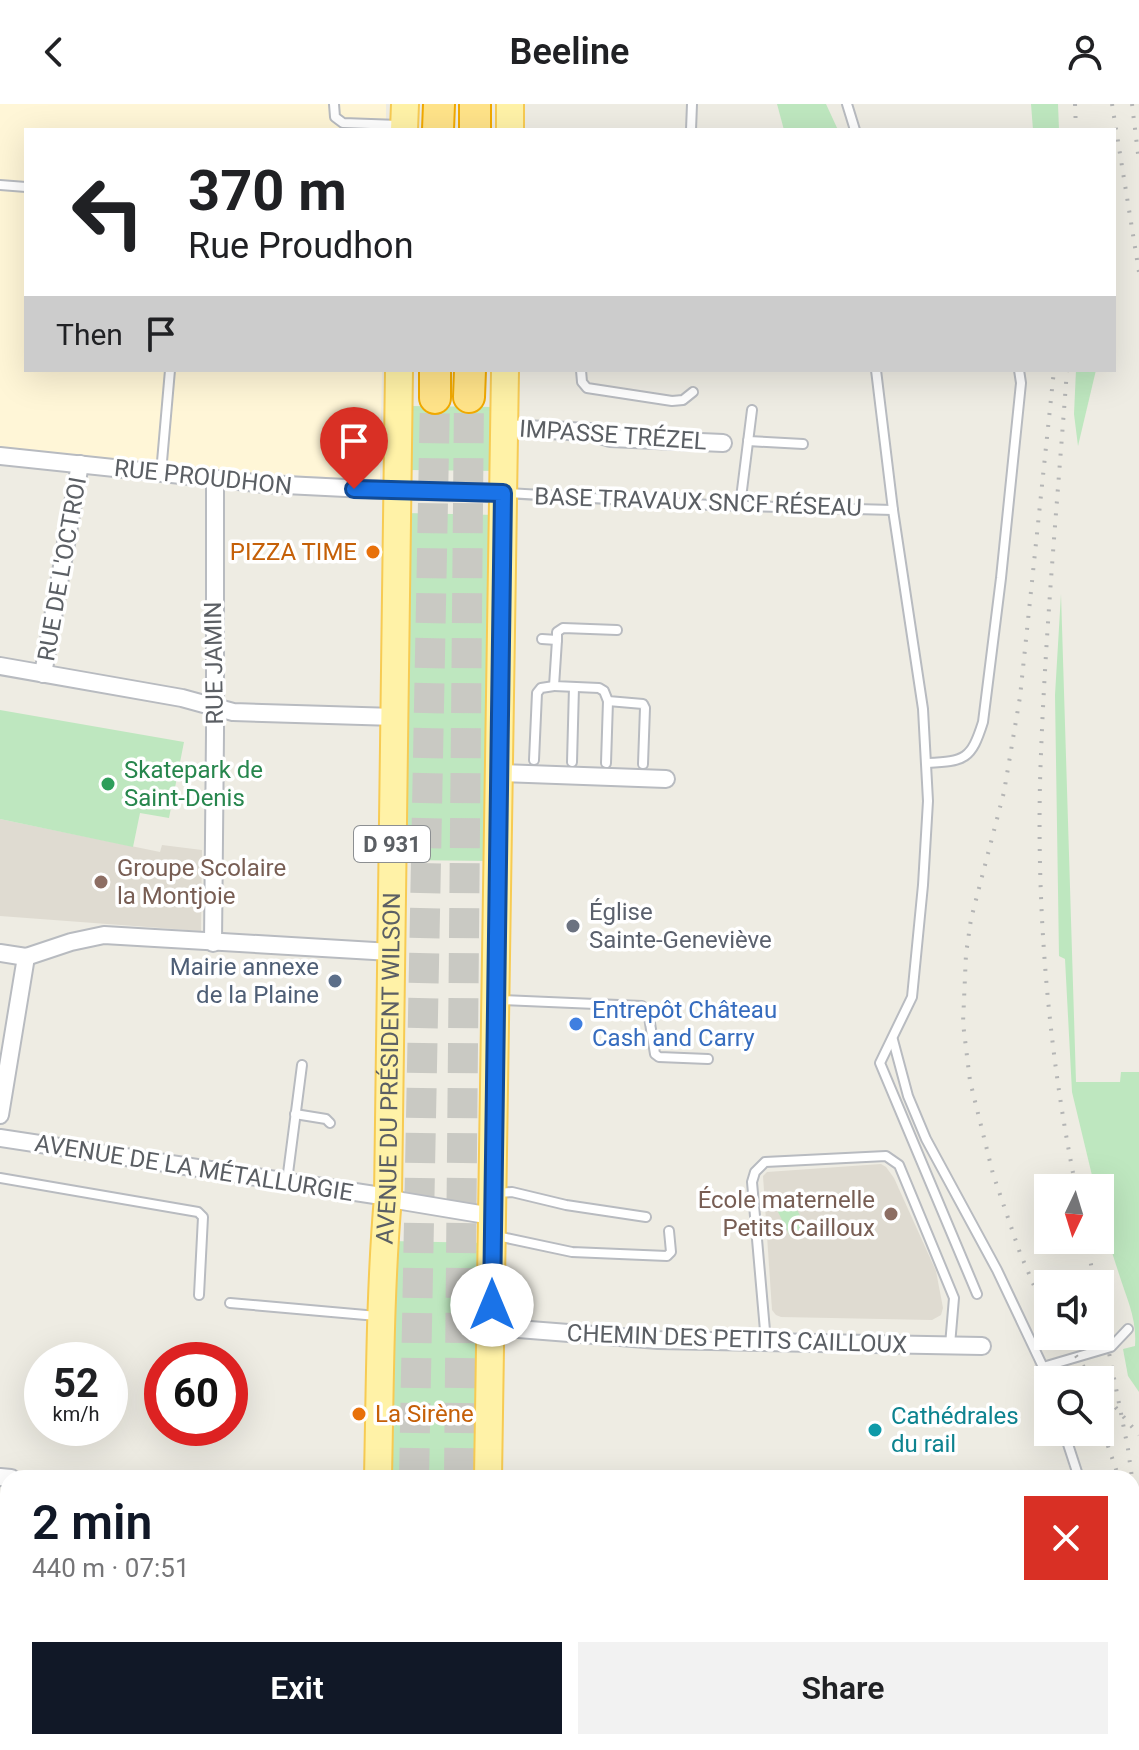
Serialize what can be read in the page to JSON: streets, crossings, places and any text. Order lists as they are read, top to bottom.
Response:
{
  "streets": {
    "main road": ["D 931", "AVENUE DU PRÉSIDENT WILSON"],
    "street": [
      "IMPASSE TRÉZEL",
      "RUE PROUDHON",
      "RUE DE L'OCTROI",
      "RUE JAMIN",
      "AVENUE DE LA MÉTALLURGIE",
      "CHEMIN DES PETITS CAILLOUX"
    ],
    "lane": ["BASE TRAVAUX SNCF RÉSEAU"]
  },
  "crossings": [
    ["RUE PROUDHON", "BASE TRAVAUX SNCF RÉSEAU"],
    ["RUE PROUDHON", "RUE DE L'OCTROI"],
    ["RUE PROUDHON", "RUE JAMIN"],
    ["RUE PROUDHON", "AVENUE DU PRÉSIDENT WILSON"],
    ["AVENUE DU PRÉSIDENT WILSON", "AVENUE DE LA MÉTALLURGIE"]
  ],
  "places": [
    "PIZZA TIME",
    "Skatepark de Saint-Denis",
    "Groupe Scolaire la Montjoie",
    "Église Sainte-Geneviève",
    "Mairie annexe de la Plaine",
    "Entrepôt Château Cash and Carry",
    "École maternelle Petits Cailloux",
    "La Sirène",
    "Cathédrales du rail"
  ],
  "north": "bottom",
  "page": {
    "header": "Beeline",
    "turn": ["370 m", "Rue Proudhon"],
    "then": "Then",
    "speed": "52 km/h",
    "limit": "60",
    "heading": ["2 min", "440 m · 07:51"],
    "buttons": ["Exit", "Share"]
  }
}
